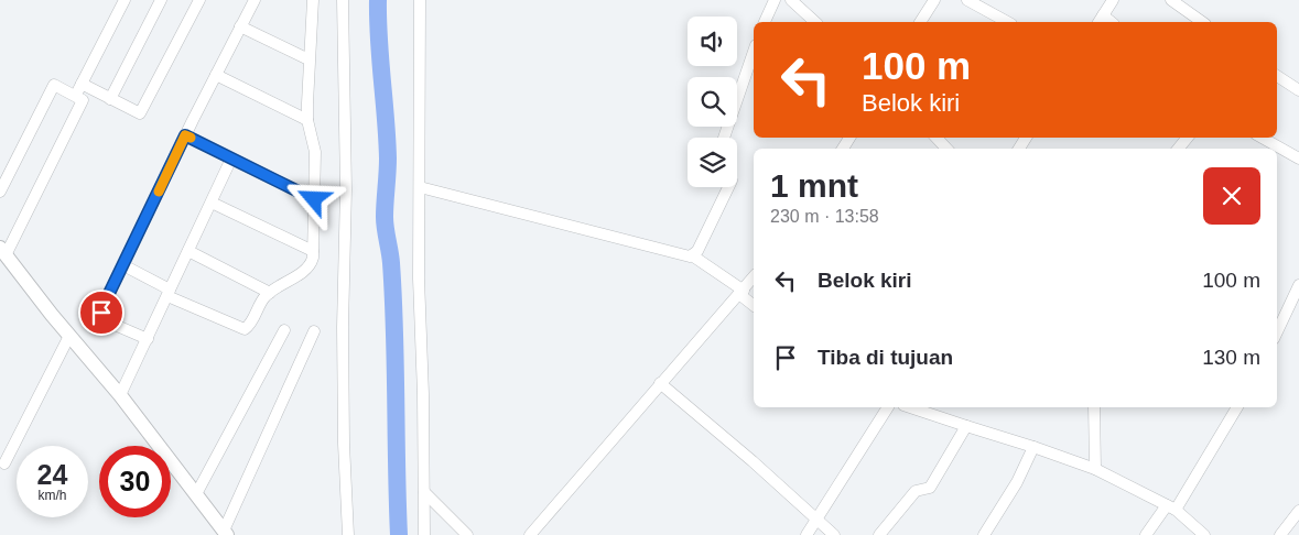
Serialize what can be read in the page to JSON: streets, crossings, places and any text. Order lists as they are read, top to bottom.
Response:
{
  "page": {
    "turn": ["100 m", "Belok kiri"],
    "heading": ["1 mnt", "230 m · 13:58"],
    "list": [
      {
        "name": "Belok kiri",
        "value": "100 m"
      },
      {
        "name": "Tiba di tujuan",
        "value": "130 m"
      }
    ],
    "speed": "24 km/h",
    "limit": "30"
  }
}
